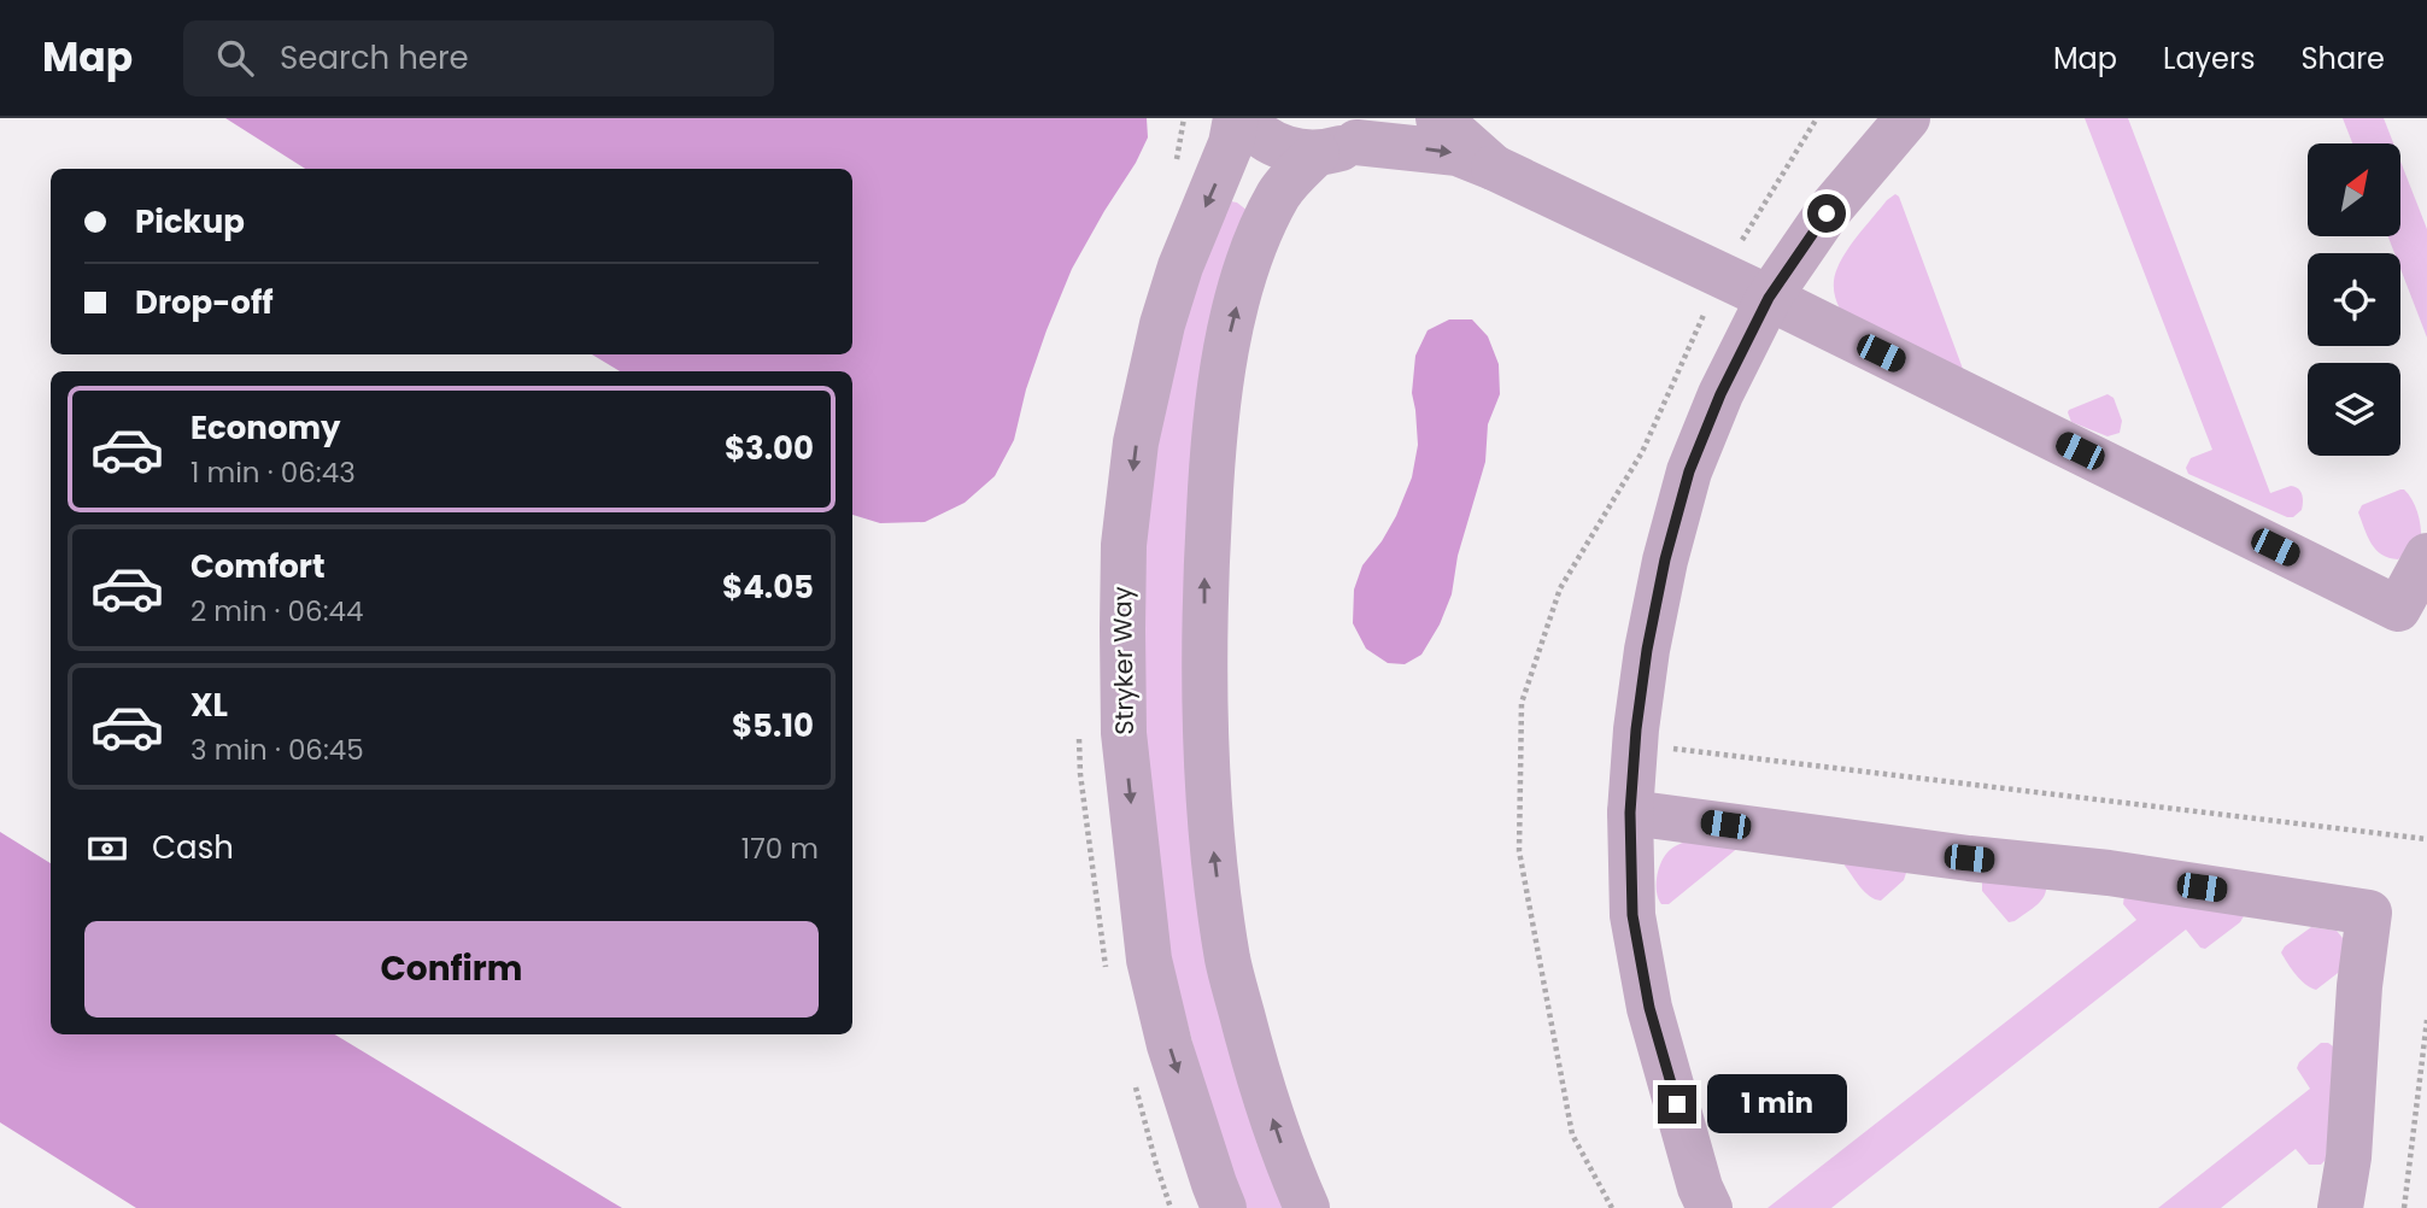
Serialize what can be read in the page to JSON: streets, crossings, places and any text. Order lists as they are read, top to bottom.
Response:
{
  "streets": {
    "street": ["Stryker Way"]
  },
  "north": "top right",
  "page": {
    "header": "Map",
    "search": "Search here",
    "nav": ["Map", "Layers", "Share"],
    "banner": ["Pickup", "Drop-off"],
    "list": [
      {
        "name": "Economy",
        "note": "1 min · 06:43",
        "value": "$3.00"
      },
      {
        "name": "Comfort",
        "note": "2 min · 06:44",
        "value": "$4.05"
      },
      {
        "name": "XL",
        "note": "3 min · 06:45",
        "value": "$5.10"
      }
    ],
    "pay": ["Cash", "170 m"],
    "buttons": "Confirm",
    "bubble": "1 min"
  }
}
